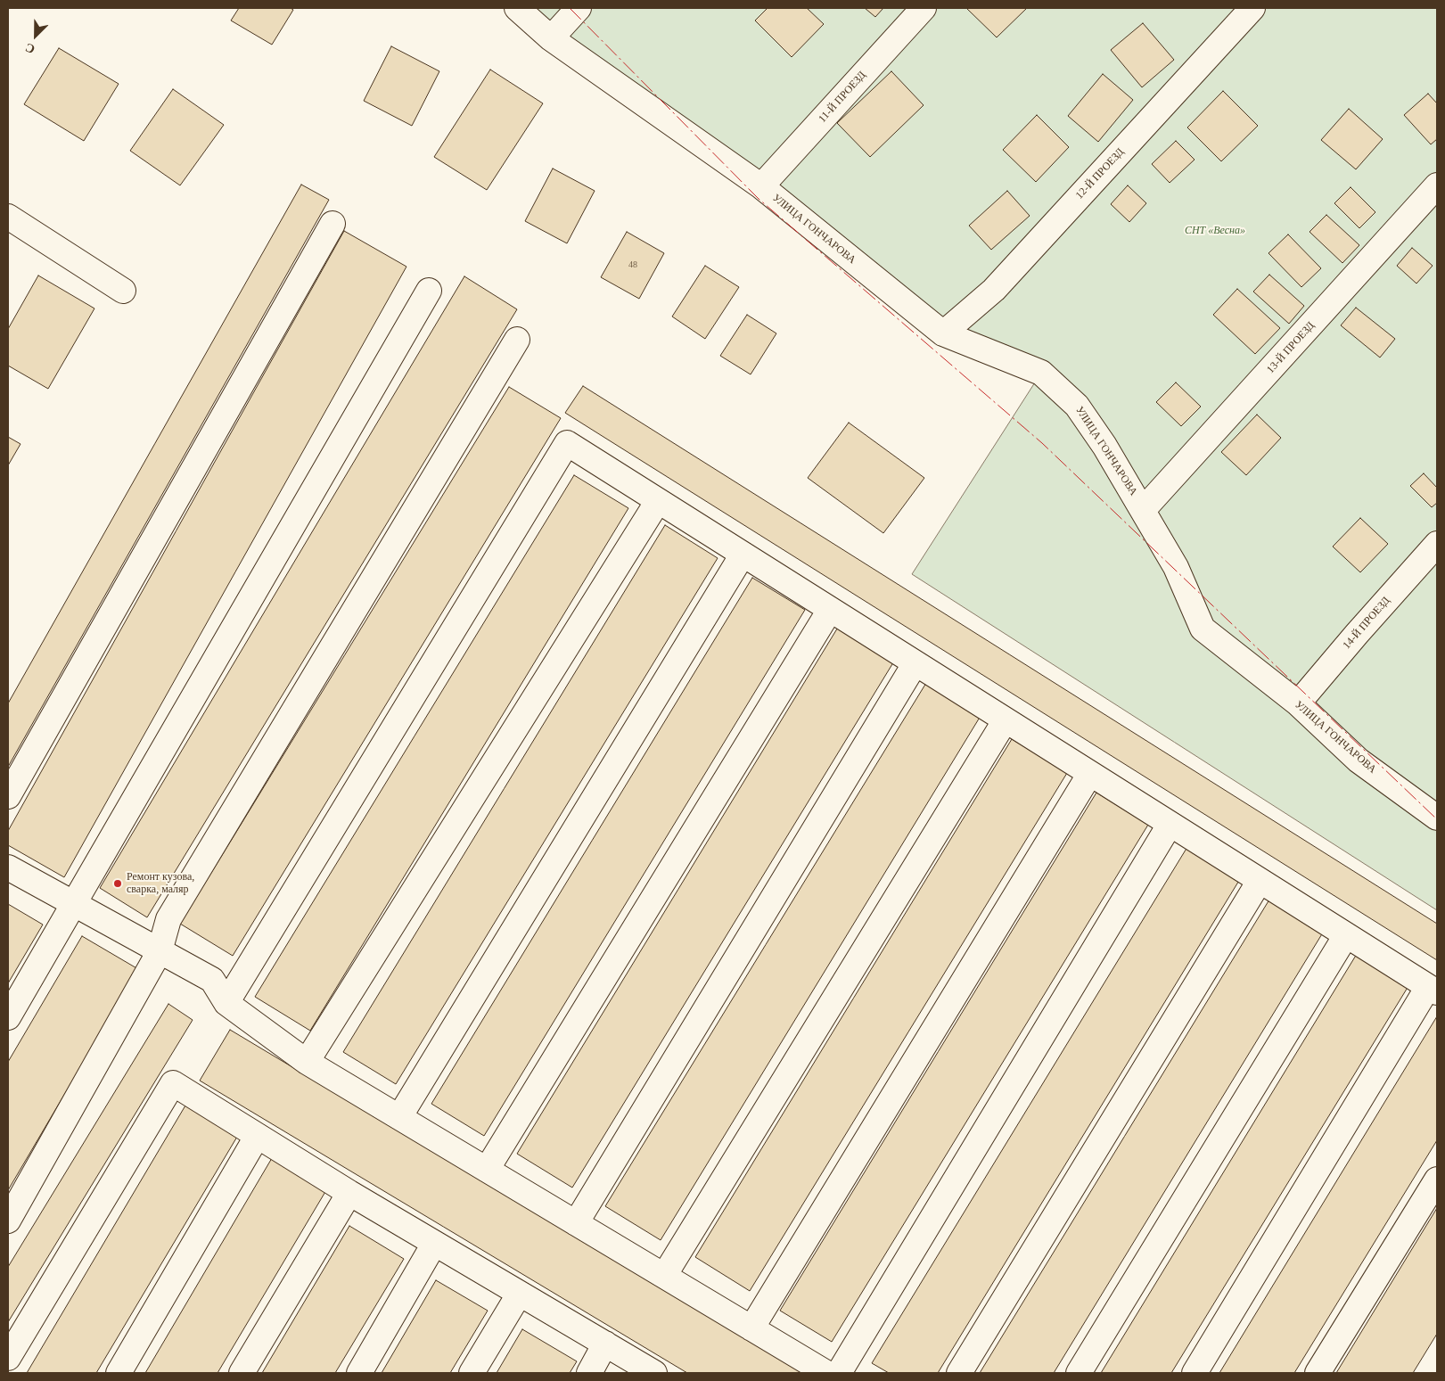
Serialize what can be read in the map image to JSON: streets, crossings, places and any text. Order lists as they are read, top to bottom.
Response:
{
  "streets": {
    "street": [
      "11-Й ПРОЕЗД",
      "12-Й ПРОЕЗД",
      "УЛИЦА ГОНЧАРОВА",
      "13-Й ПРОЕЗД",
      "14-Й ПРОЕЗД"
    ]
  },
  "crossings": [
    ["11-Й ПРОЕЗД", "УЛИЦА ГОНЧАРОВА"],
    ["12-Й ПРОЕЗД", "УЛИЦА ГОНЧАРОВА"],
    ["УЛИЦА ГОНЧАРОВА", "13-Й ПРОЕЗД"],
    ["УЛИЦА ГОНЧАРОВА", "14-Й ПРОЕЗД"]
  ],
  "parks": ["СНТ «Весна»"],
  "places": ["Ремонт кузова, сварка, маляр"],
  "house_numbers": ["48"],
  "north": "bottom left"
}
